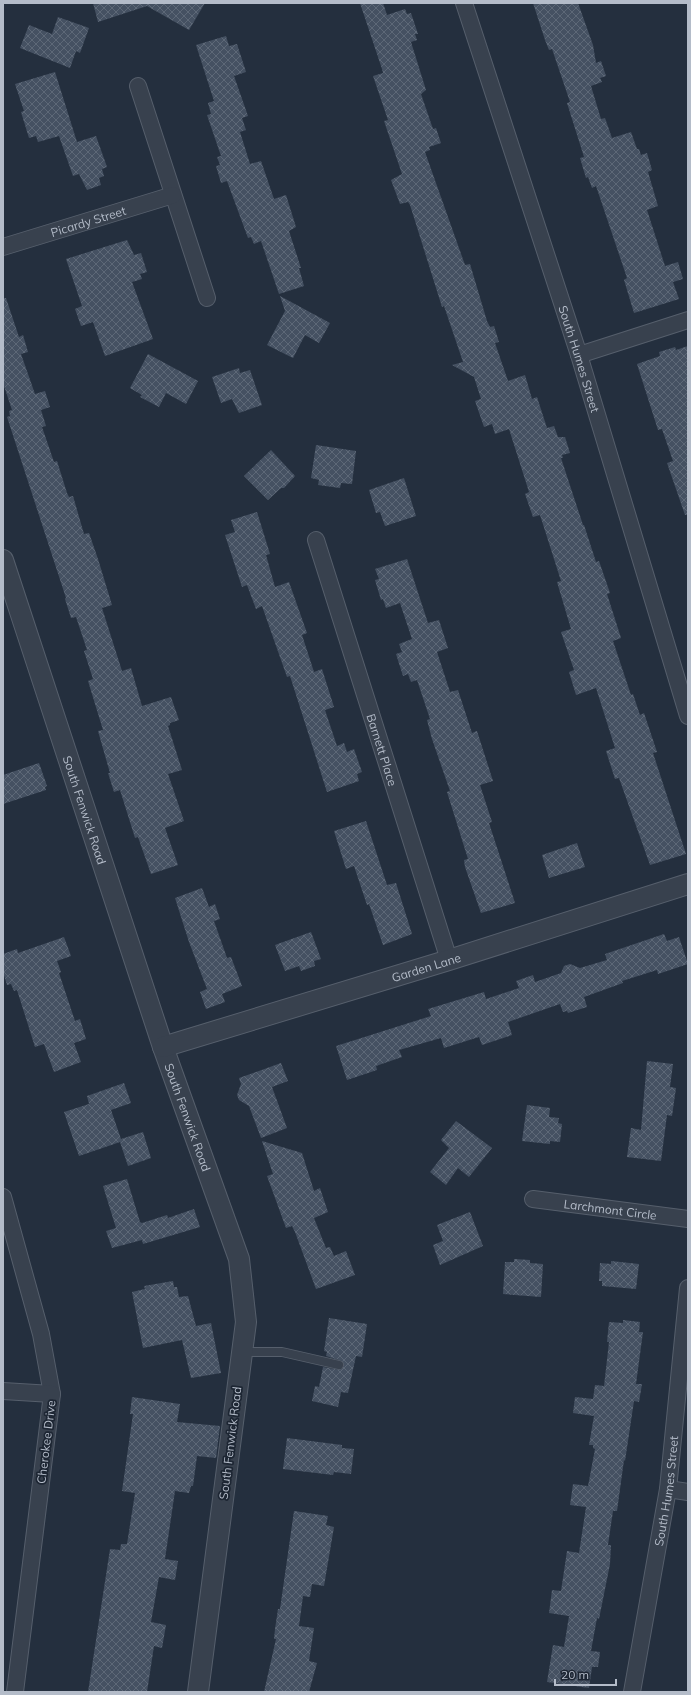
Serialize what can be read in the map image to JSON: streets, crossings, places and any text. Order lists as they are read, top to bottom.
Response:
{
  "streets": {
    "street": [
      "Picardy Street",
      "South Humes Street",
      "Barnett Place",
      "South Fenwick Road",
      "Garden Lane",
      "Larchmont Circle",
      "Cherokee Drive"
    ]
  },
  "crossings": [
    ["Barnett Place", "Garden Lane"],
    ["South Fenwick Road", "Garden Lane"]
  ],
  "scale_bar": "20 m"
}
